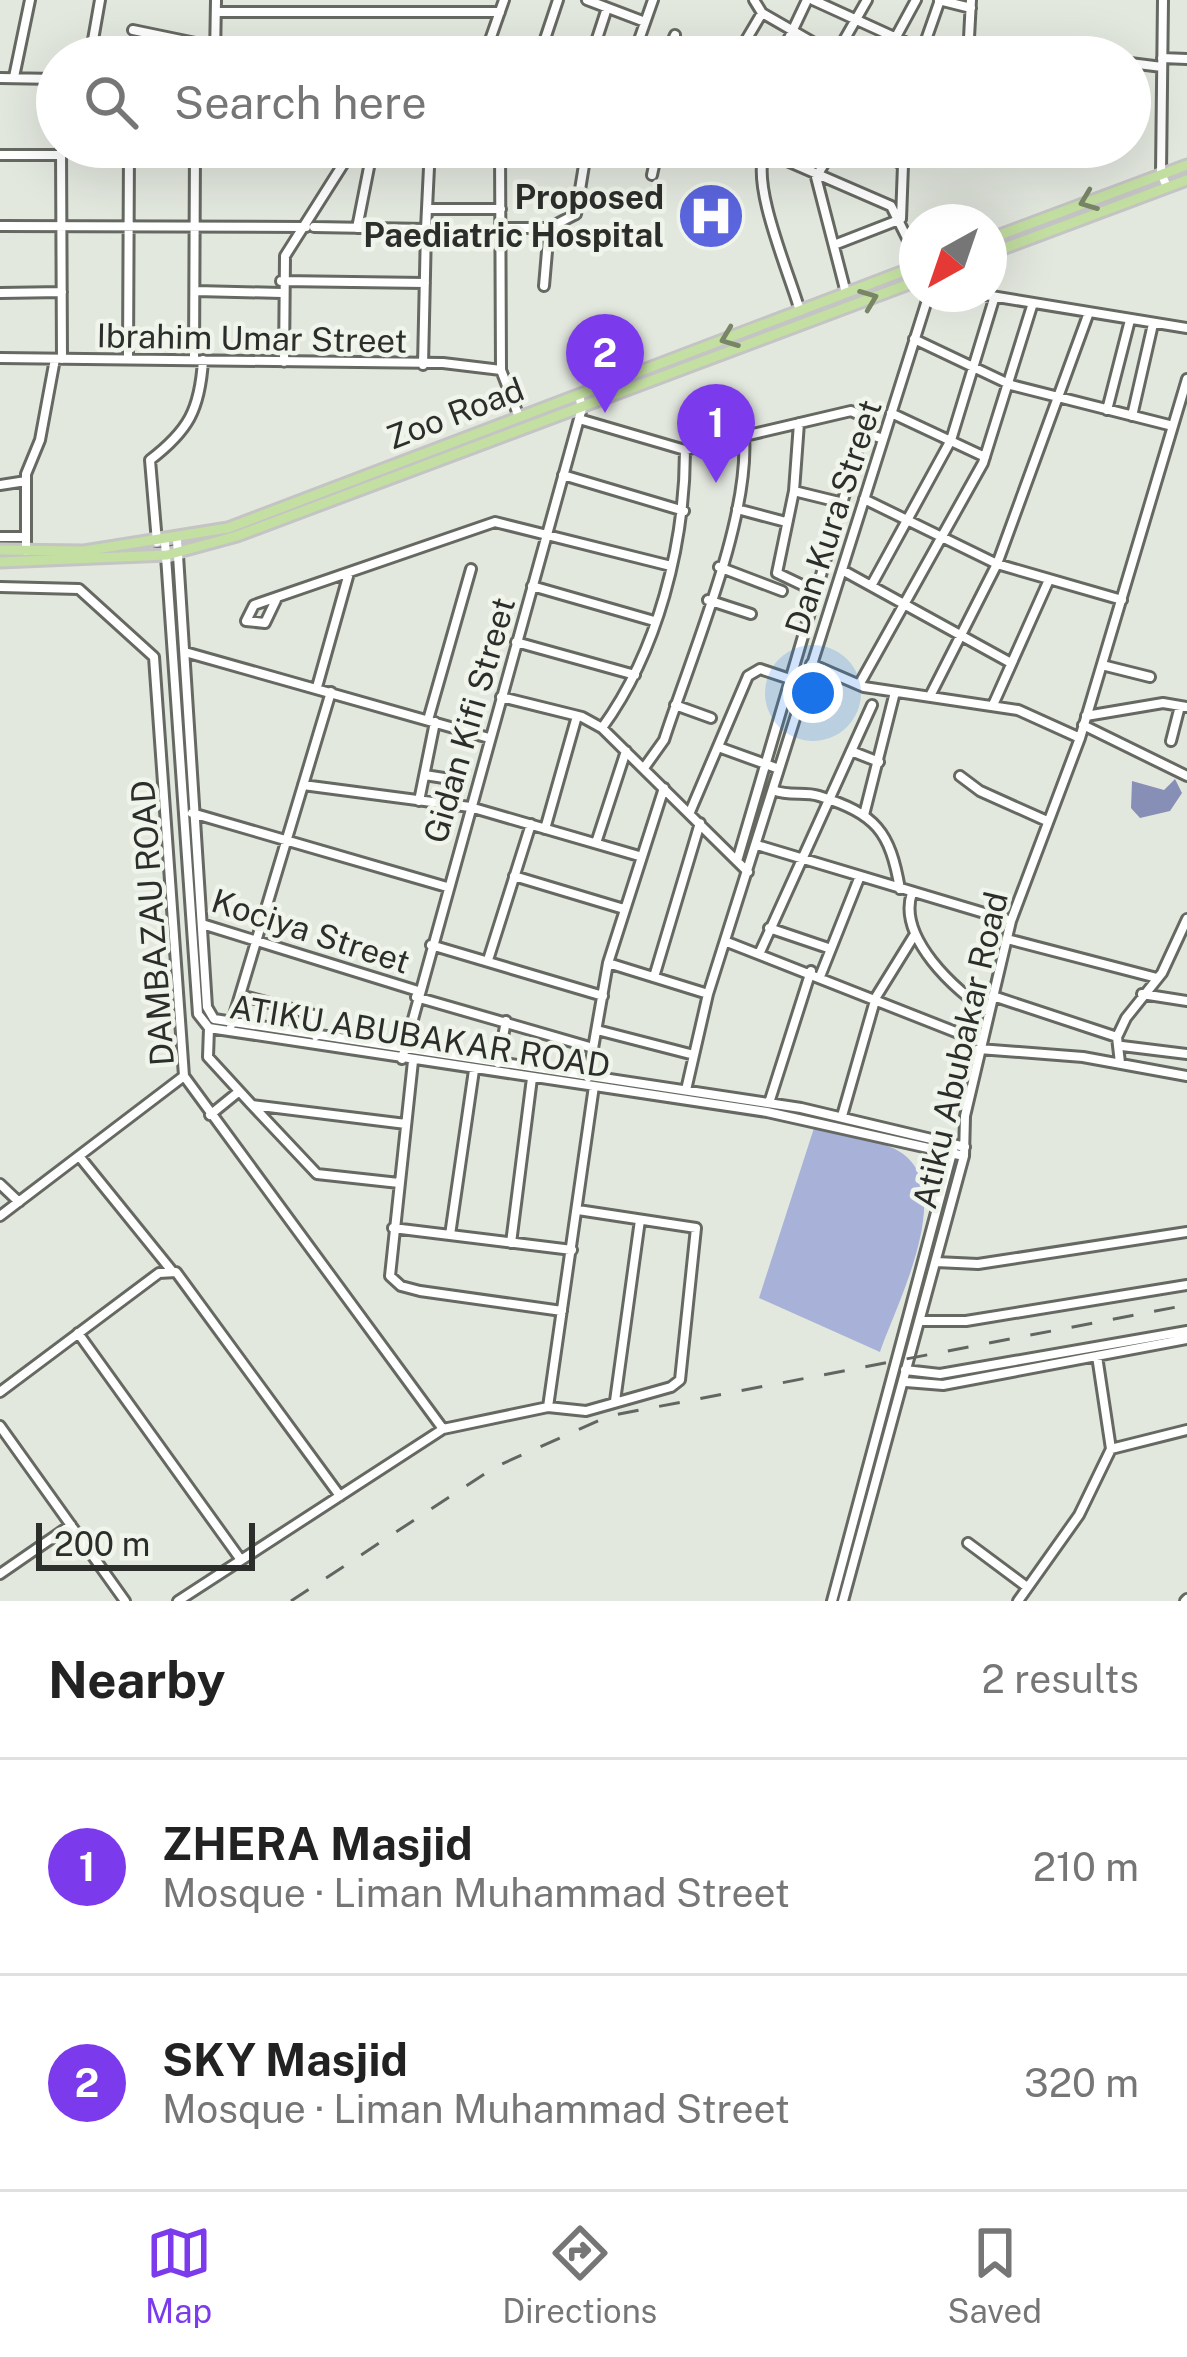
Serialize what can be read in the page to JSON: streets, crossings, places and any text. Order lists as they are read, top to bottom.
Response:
{
  "streets": {
    "main road": ["Zoo Road"],
    "street": [
      "Ibrahim Umar Street",
      "Dan Kura Street",
      "Gidan Kifi Street",
      "DAMBAZAU ROAD",
      "Kociya Street",
      "ATIKU ABUBAKAR ROAD",
      "Atiku Abubakar Road"
    ]
  },
  "crossings": [
    ["Zoo Road", "Gidan Kifi Street"],
    ["Zoo Road", "ATIKU ABUBAKAR ROAD"],
    ["Dan Kura Street", "ATIKU ABUBAKAR ROAD"],
    ["Gidan Kifi Street", "Kociya Street"],
    ["Gidan Kifi Street", "ATIKU ABUBAKAR ROAD"],
    ["DAMBAZAU ROAD", "Kociya Street"],
    ["Kociya Street", "ATIKU ABUBAKAR ROAD"],
    ["ATIKU ABUBAKAR ROAD", "Atiku Abubakar Road"]
  ],
  "places": {
    "hospital": ["Proposed Paediatric Hospital"]
  },
  "scale_bar": "200 m",
  "north": "bottom left",
  "page": {
    "search": "Search here",
    "pins": ["2", "1"],
    "scale": "200 m",
    "heading": ["Nearby", "2 results"],
    "list": [
      {
        "mark": "1",
        "name": "ZHERA Masjid",
        "note": "Mosque · Liman Muhammad Street",
        "value": "210 m"
      },
      {
        "mark": "2",
        "name": "SKY Masjid",
        "note": "Mosque · Liman Muhammad Street",
        "value": "320 m"
      }
    ],
    "nav": ["Map", "Directions", "Saved"]
  }
}
